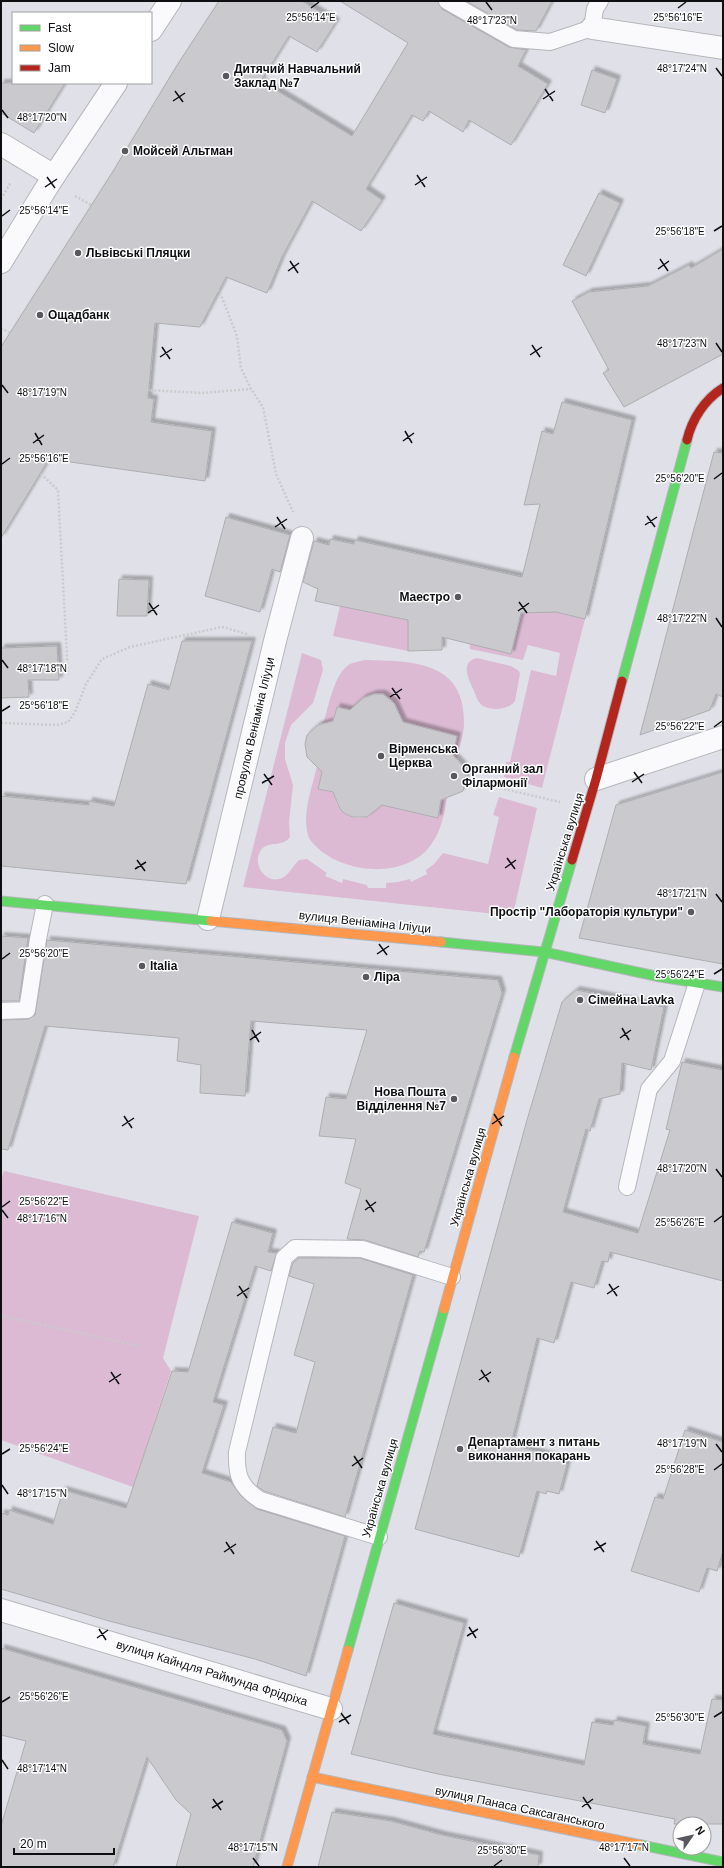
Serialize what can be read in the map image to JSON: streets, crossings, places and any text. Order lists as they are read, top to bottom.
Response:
{
  "streets": {
    "street": [
      "провулок Веніаміна Іліуци",
      "Українська вулиця",
      "вулиця Веніаміна Іліуци",
      "вулиця Кайндля Раймунда Фрідріха",
      "вулиця Панаса Саксаганського"
    ]
  },
  "crossings": [
    ["провулок Веніаміна Іліуци", "вулиця Веніаміна Іліуци"],
    ["Українська вулиця", "вулиця Веніаміна Іліуци"],
    ["Українська вулиця", "вулиця Кайндля Раймунда Фрідріха"],
    ["Українська вулиця", "вулиця Панаса Саксаганського"]
  ],
  "places": [
    "Дитячий Навчальний Заклад №7",
    "Мойсей Альтман",
    "Львівські Пляцки",
    "Ощадбанк",
    "Маестро",
    "Вірменська Церква",
    "Органний зал Філармонії",
    "Простір \"Лабораторія культури\"",
    "Italia",
    "Ліра",
    "Сімейна Lavka",
    "Нова Пошта Відділення №7",
    "Департамент з питань виконання покарань"
  ],
  "legend": ["Fast", "Slow", "Jam"],
  "scale_bar": "20 m",
  "north": "top right",
  "coordinates": [
    "25°56'14\"E",
    "25°56'16\"E",
    "48°17'23\"N",
    "48°17'24\"N",
    "48°17'20\"N",
    "25°56'18\"E",
    "48°17'19\"N",
    "25°56'20\"E",
    "48°17'22\"N",
    "48°17'18\"N",
    "25°56'22\"E",
    "48°17'21\"N",
    "25°56'24\"E",
    "48°17'16\"N",
    "25°56'26\"E",
    "25°56'28\"E",
    "48°17'15\"N",
    "25°56'30\"E",
    "48°17'14\"N",
    "48°17'17\"N"
  ]
}
